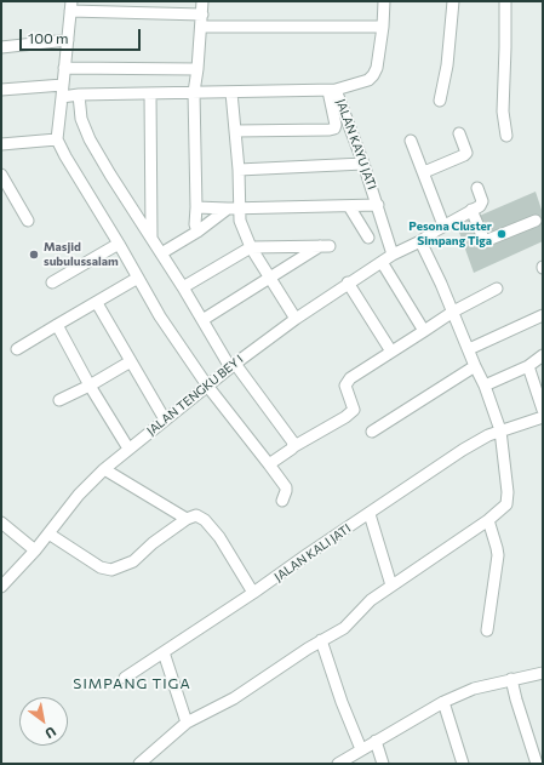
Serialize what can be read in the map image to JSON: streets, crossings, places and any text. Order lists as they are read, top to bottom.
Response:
{
  "streets": {
    "street": ["JALAN KAYU JATI", "JALAN TENGKU BEY I", "JALAN KALI JATI"]
  },
  "crossings": [
    ["JALAN KAYU JATI", "JALAN TENGKU BEY I"]
  ],
  "districts": ["SIMPANG TIGA"],
  "places": ["Pesona Cluster Simpang Tiga", "Masjid subulussalam"],
  "scale_bar": "100 m",
  "north": "bottom right"
}
